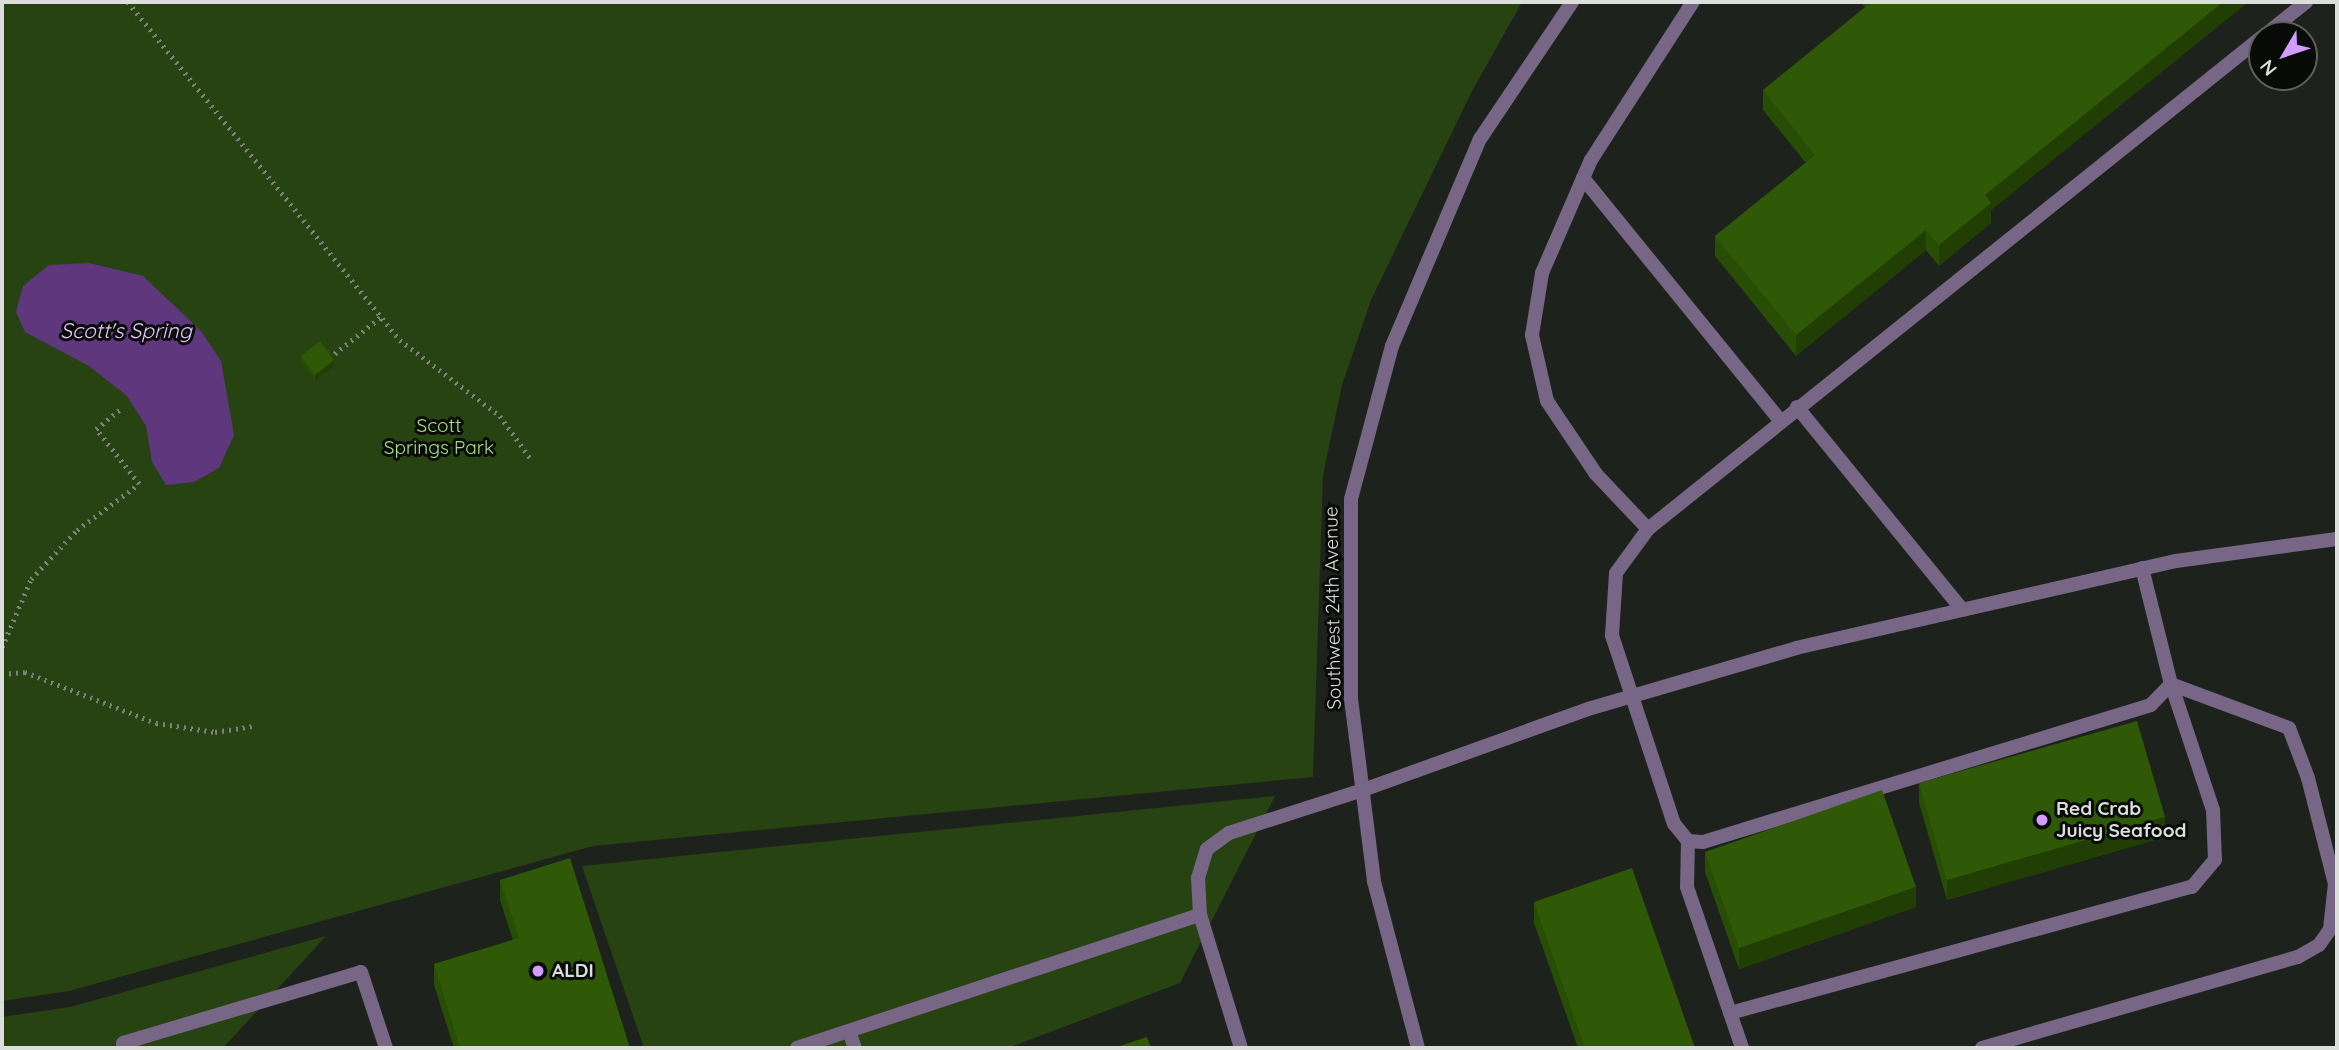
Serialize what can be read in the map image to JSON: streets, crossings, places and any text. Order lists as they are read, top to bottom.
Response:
{
  "streets": {
    "street": ["Southwest 24th Avenue"]
  },
  "water": ["Scott's Spring"],
  "parks": ["Scott Springs Park"],
  "places": ["Red Crab Juicy Seafood", "ALDI"],
  "north": "bottom left"
}
